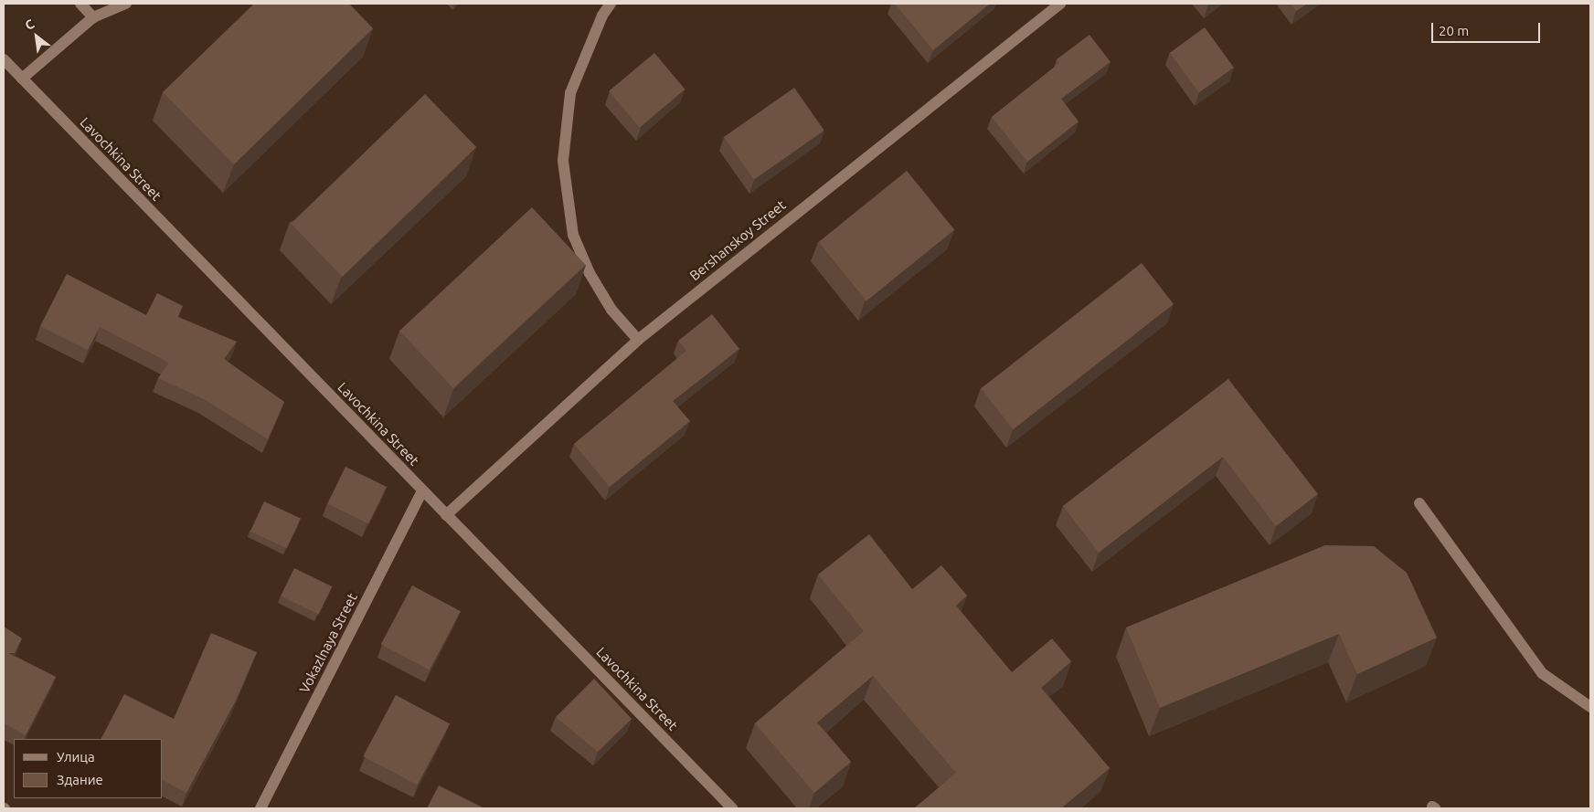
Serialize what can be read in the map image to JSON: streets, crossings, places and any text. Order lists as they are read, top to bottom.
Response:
{
  "streets": {
    "street": ["Lavochkina Street", "Bershanskoy Street", "Vokazlnaya Street"]
  },
  "crossings": [
    ["Lavochkina Street", "Bershanskoy Street"],
    ["Lavochkina Street", "Vokazlnaya Street"]
  ],
  "legend": ["Улица", "Здание"],
  "scale_bar": "20 m",
  "north": "top left"
}
